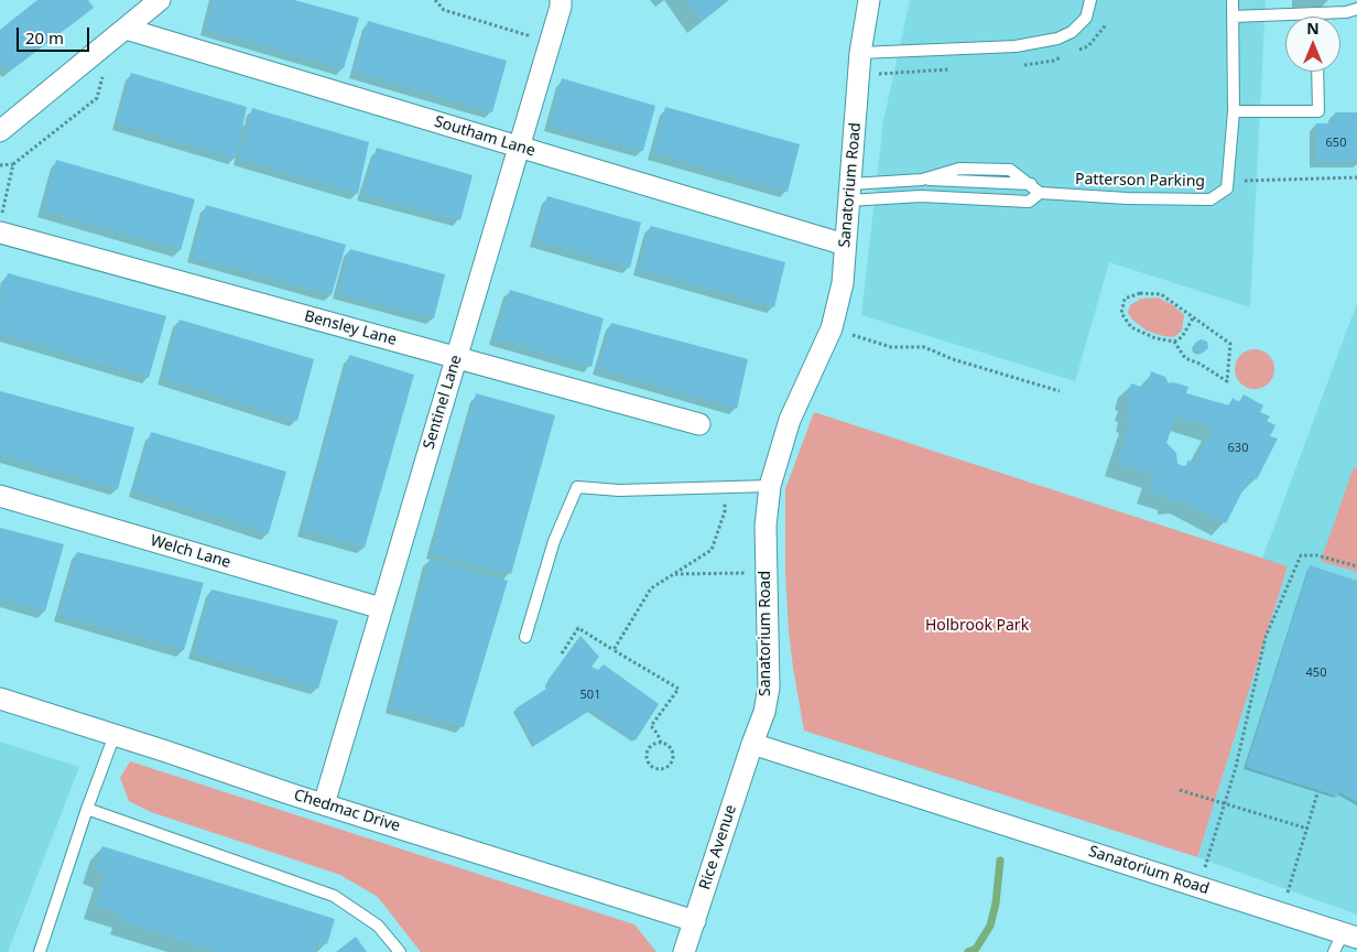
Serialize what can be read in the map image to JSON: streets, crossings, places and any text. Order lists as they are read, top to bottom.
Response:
{
  "streets": {
    "street": [
      "Southam Lane",
      "Sanatorium Road",
      "Bensley Lane",
      "Sentinel Lane",
      "Welch Lane",
      "Chedmac Drive",
      "Rice Avenue"
    ],
    "lane": ["Patterson Parking"]
  },
  "crossings": [
    ["Southam Lane", "Sanatorium Road"],
    ["Southam Lane", "Sentinel Lane"],
    ["Patterson Parking", "Sanatorium Road"],
    ["Sanatorium Road", "Rice Avenue"],
    ["Bensley Lane", "Sentinel Lane"],
    ["Sentinel Lane", "Welch Lane"],
    ["Sentinel Lane", "Chedmac Drive"],
    ["Chedmac Drive", "Rice Avenue"]
  ],
  "parks": ["Holbrook Park"],
  "house_numbers": [
    "650",
    "630",
    "450",
    "501"
  ],
  "scale_bar": "20 m",
  "north": "top"
}
